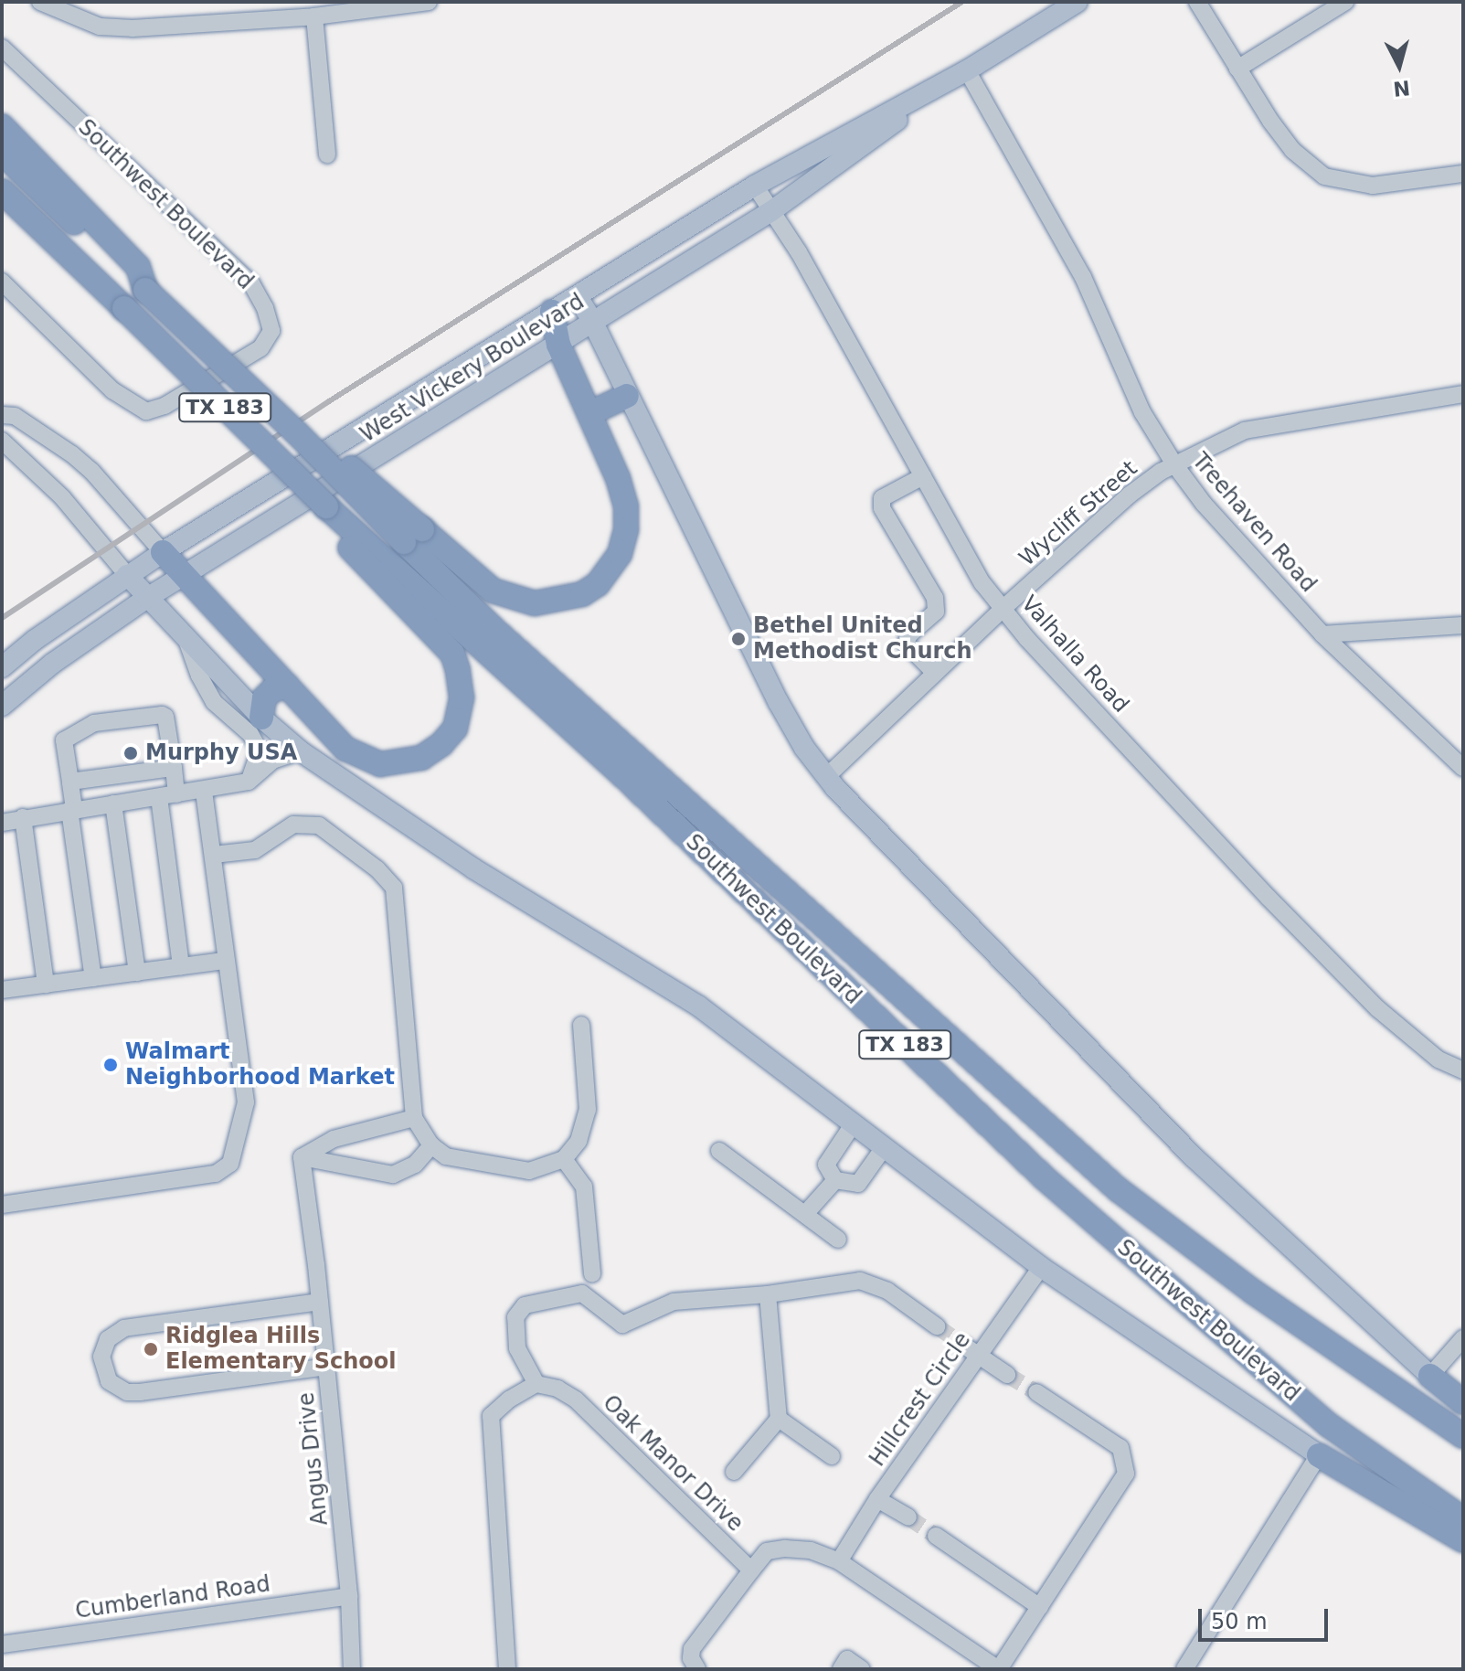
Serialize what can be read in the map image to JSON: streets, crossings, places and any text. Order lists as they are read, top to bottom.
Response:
{
  "streets": {
    "highway": ["Southwest Boulevard", "TX 183"],
    "main road": ["West Vickery Boulevard"],
    "street": [
      "Wycliff Street",
      "Treehaven Road",
      "Valhalla Road",
      "Hillcrest Circle",
      "Angus Drive",
      "Oak Manor Drive",
      "Cumberland Road"
    ]
  },
  "crossings": [
    ["Southwest Boulevard", "West Vickery Boulevard"],
    ["Southwest Boulevard", "TX 183"],
    ["Southwest Boulevard", "Hillcrest Circle"],
    ["West Vickery Boulevard", "Treehaven Road"],
    ["West Vickery Boulevard", "Valhalla Road"],
    ["Wycliff Street", "Treehaven Road"],
    ["Wycliff Street", "Valhalla Road"],
    ["Angus Drive", "Cumberland Road"]
  ],
  "places": [
    "Bethel United Methodist Church",
    "Murphy USA",
    "Walmart Neighborhood Market",
    "Ridglea Hills Elementary School"
  ],
  "scale_bar": "50 m",
  "north": "bottom"
}
